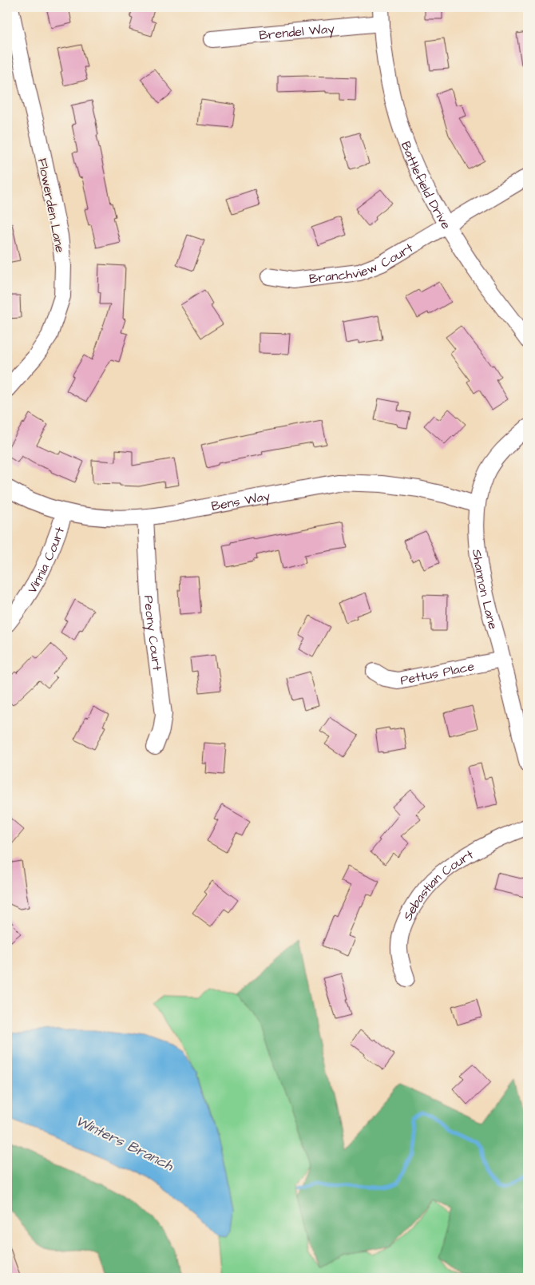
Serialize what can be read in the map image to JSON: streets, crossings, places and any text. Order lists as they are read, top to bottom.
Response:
{
  "streets": {
    "street": [
      "Brendel Way",
      "Battlefield Drive",
      "Flowerden Lane",
      "Branchview Court",
      "Bens Way",
      "Vinnia Court",
      "Shannon Lane",
      "Peony Court",
      "Pettus Place",
      "Sebastian Court"
    ]
  },
  "crossings": [
    ["Brendel Way", "Battlefield Drive"],
    ["Battlefield Drive", "Branchview Court"],
    ["Bens Way", "Vinnia Court"],
    ["Bens Way", "Shannon Lane"],
    ["Bens Way", "Peony Court"],
    ["Shannon Lane", "Pettus Place"]
  ],
  "water": ["Winters Branch"]
}
